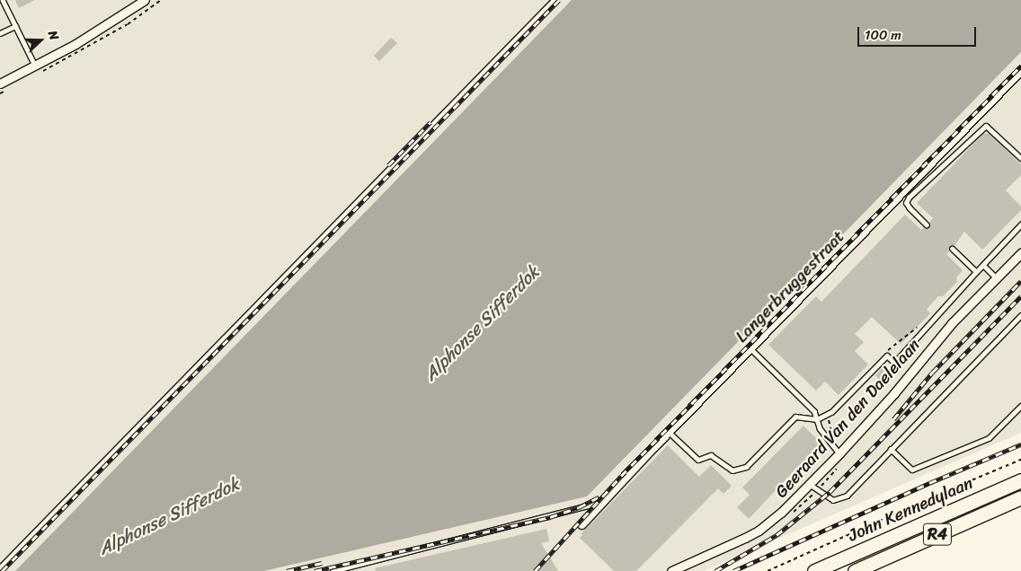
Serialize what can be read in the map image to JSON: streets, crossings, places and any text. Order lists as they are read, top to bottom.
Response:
{
  "streets": {
    "highway": ["John Kennedylaan", "R4"],
    "street": ["Langerbruggestraat", "Geeraard Van den Daelelaan"]
  },
  "water": ["Alphonse Sifferdok"],
  "scale_bar": "100 m",
  "north": "right"
}
